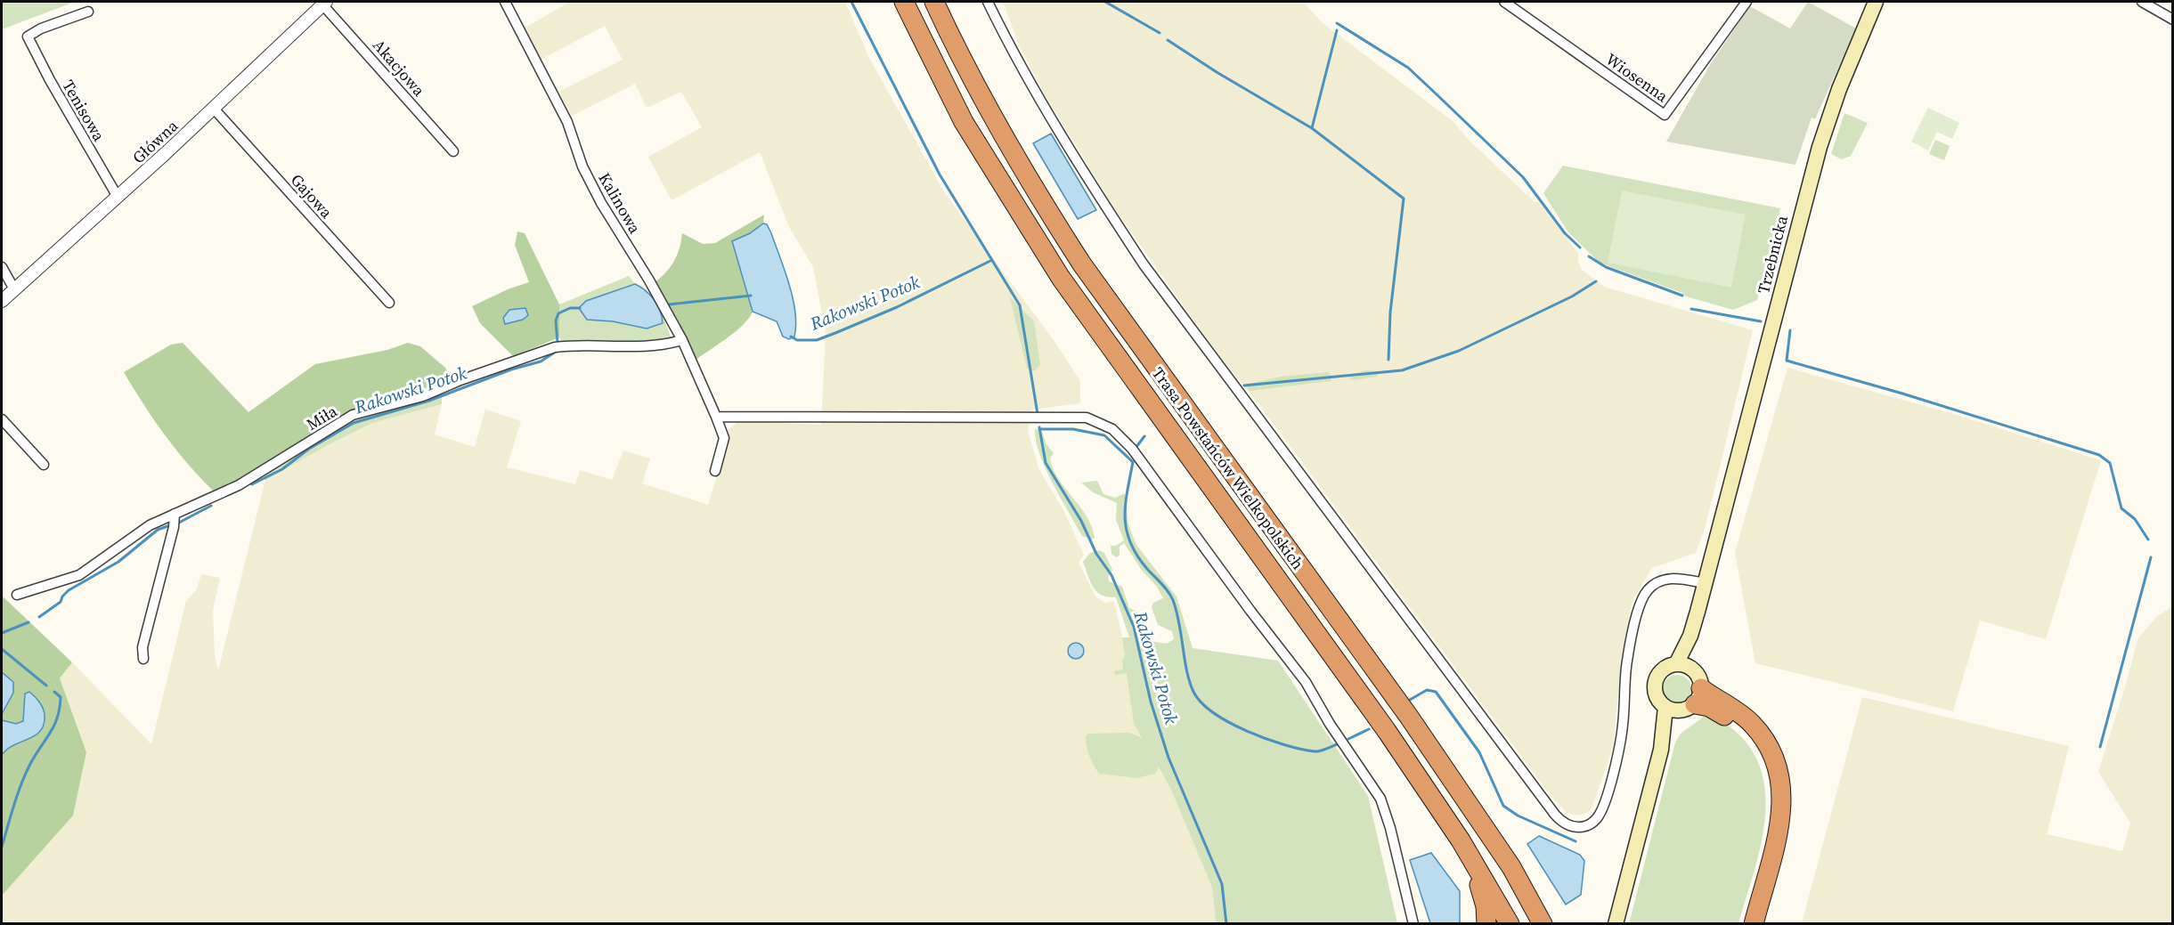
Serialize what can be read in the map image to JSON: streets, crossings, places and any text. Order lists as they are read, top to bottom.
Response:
{
  "streets": {
    "highway": ["Trasa Powstańców Wielkopolskich"],
    "main road": ["Trzebnicka"],
    "street": [
      "Akacjowa",
      "Wiosenna",
      "Tenisowa",
      "Główna",
      "Gajowa",
      "Kalinowa",
      "Miła"
    ]
  },
  "crossings": [
    ["Akacjowa", "Główna"],
    ["Tenisowa", "Główna"],
    ["Główna", "Gajowa"],
    ["Kalinowa", "Miła"]
  ],
  "water": ["Rakowski Potok"]
}
